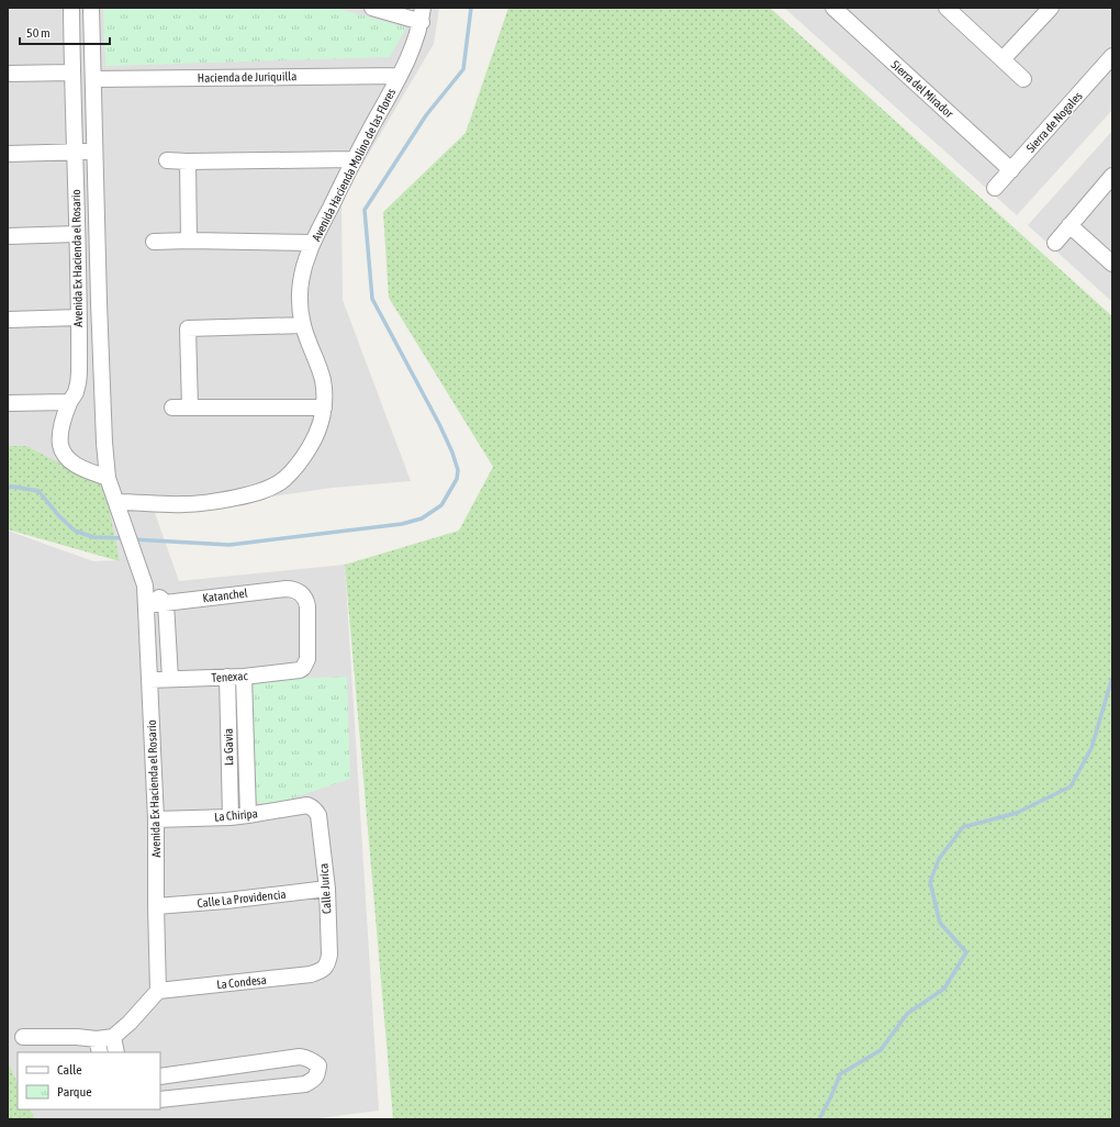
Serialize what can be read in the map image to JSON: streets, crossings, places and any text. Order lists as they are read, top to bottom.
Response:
{
  "streets": {
    "street": [
      "Hacienda de Juriquilla",
      "Sierra del Mirador",
      "Sierra de Nogales",
      "Avenida Hacienda Molino de las Flores",
      "Avenida Ex Hacienda el Rosario",
      "Katanchel",
      "Tenexac",
      "La Gavia",
      "La Chiripa",
      "Calle Jurica",
      "Calle La Providencia",
      "La Condesa"
    ]
  },
  "crossings": [
    ["Hacienda de Juriquilla", "Avenida Hacienda Molino de las Flores"],
    ["Hacienda de Juriquilla", "Avenida Ex Hacienda el Rosario"],
    ["Sierra del Mirador", "Sierra de Nogales"],
    ["Avenida Hacienda Molino de las Flores", "Avenida Ex Hacienda el Rosario"],
    ["Avenida Ex Hacienda el Rosario", "Katanchel"],
    ["Avenida Ex Hacienda el Rosario", "Tenexac"],
    ["Avenida Ex Hacienda el Rosario", "La Chiripa"],
    ["Avenida Ex Hacienda el Rosario", "Calle La Providencia"],
    ["Avenida Ex Hacienda el Rosario", "La Condesa"],
    ["Katanchel", "Tenexac"],
    ["Tenexac", "La Gavia"],
    ["La Gavia", "La Chiripa"],
    ["La Chiripa", "Calle Jurica"],
    ["Calle Jurica", "Calle La Providencia"],
    ["Calle Jurica", "La Condesa"]
  ],
  "legend": ["Calle", "Parque"],
  "scale_bar": "50 m"
}
